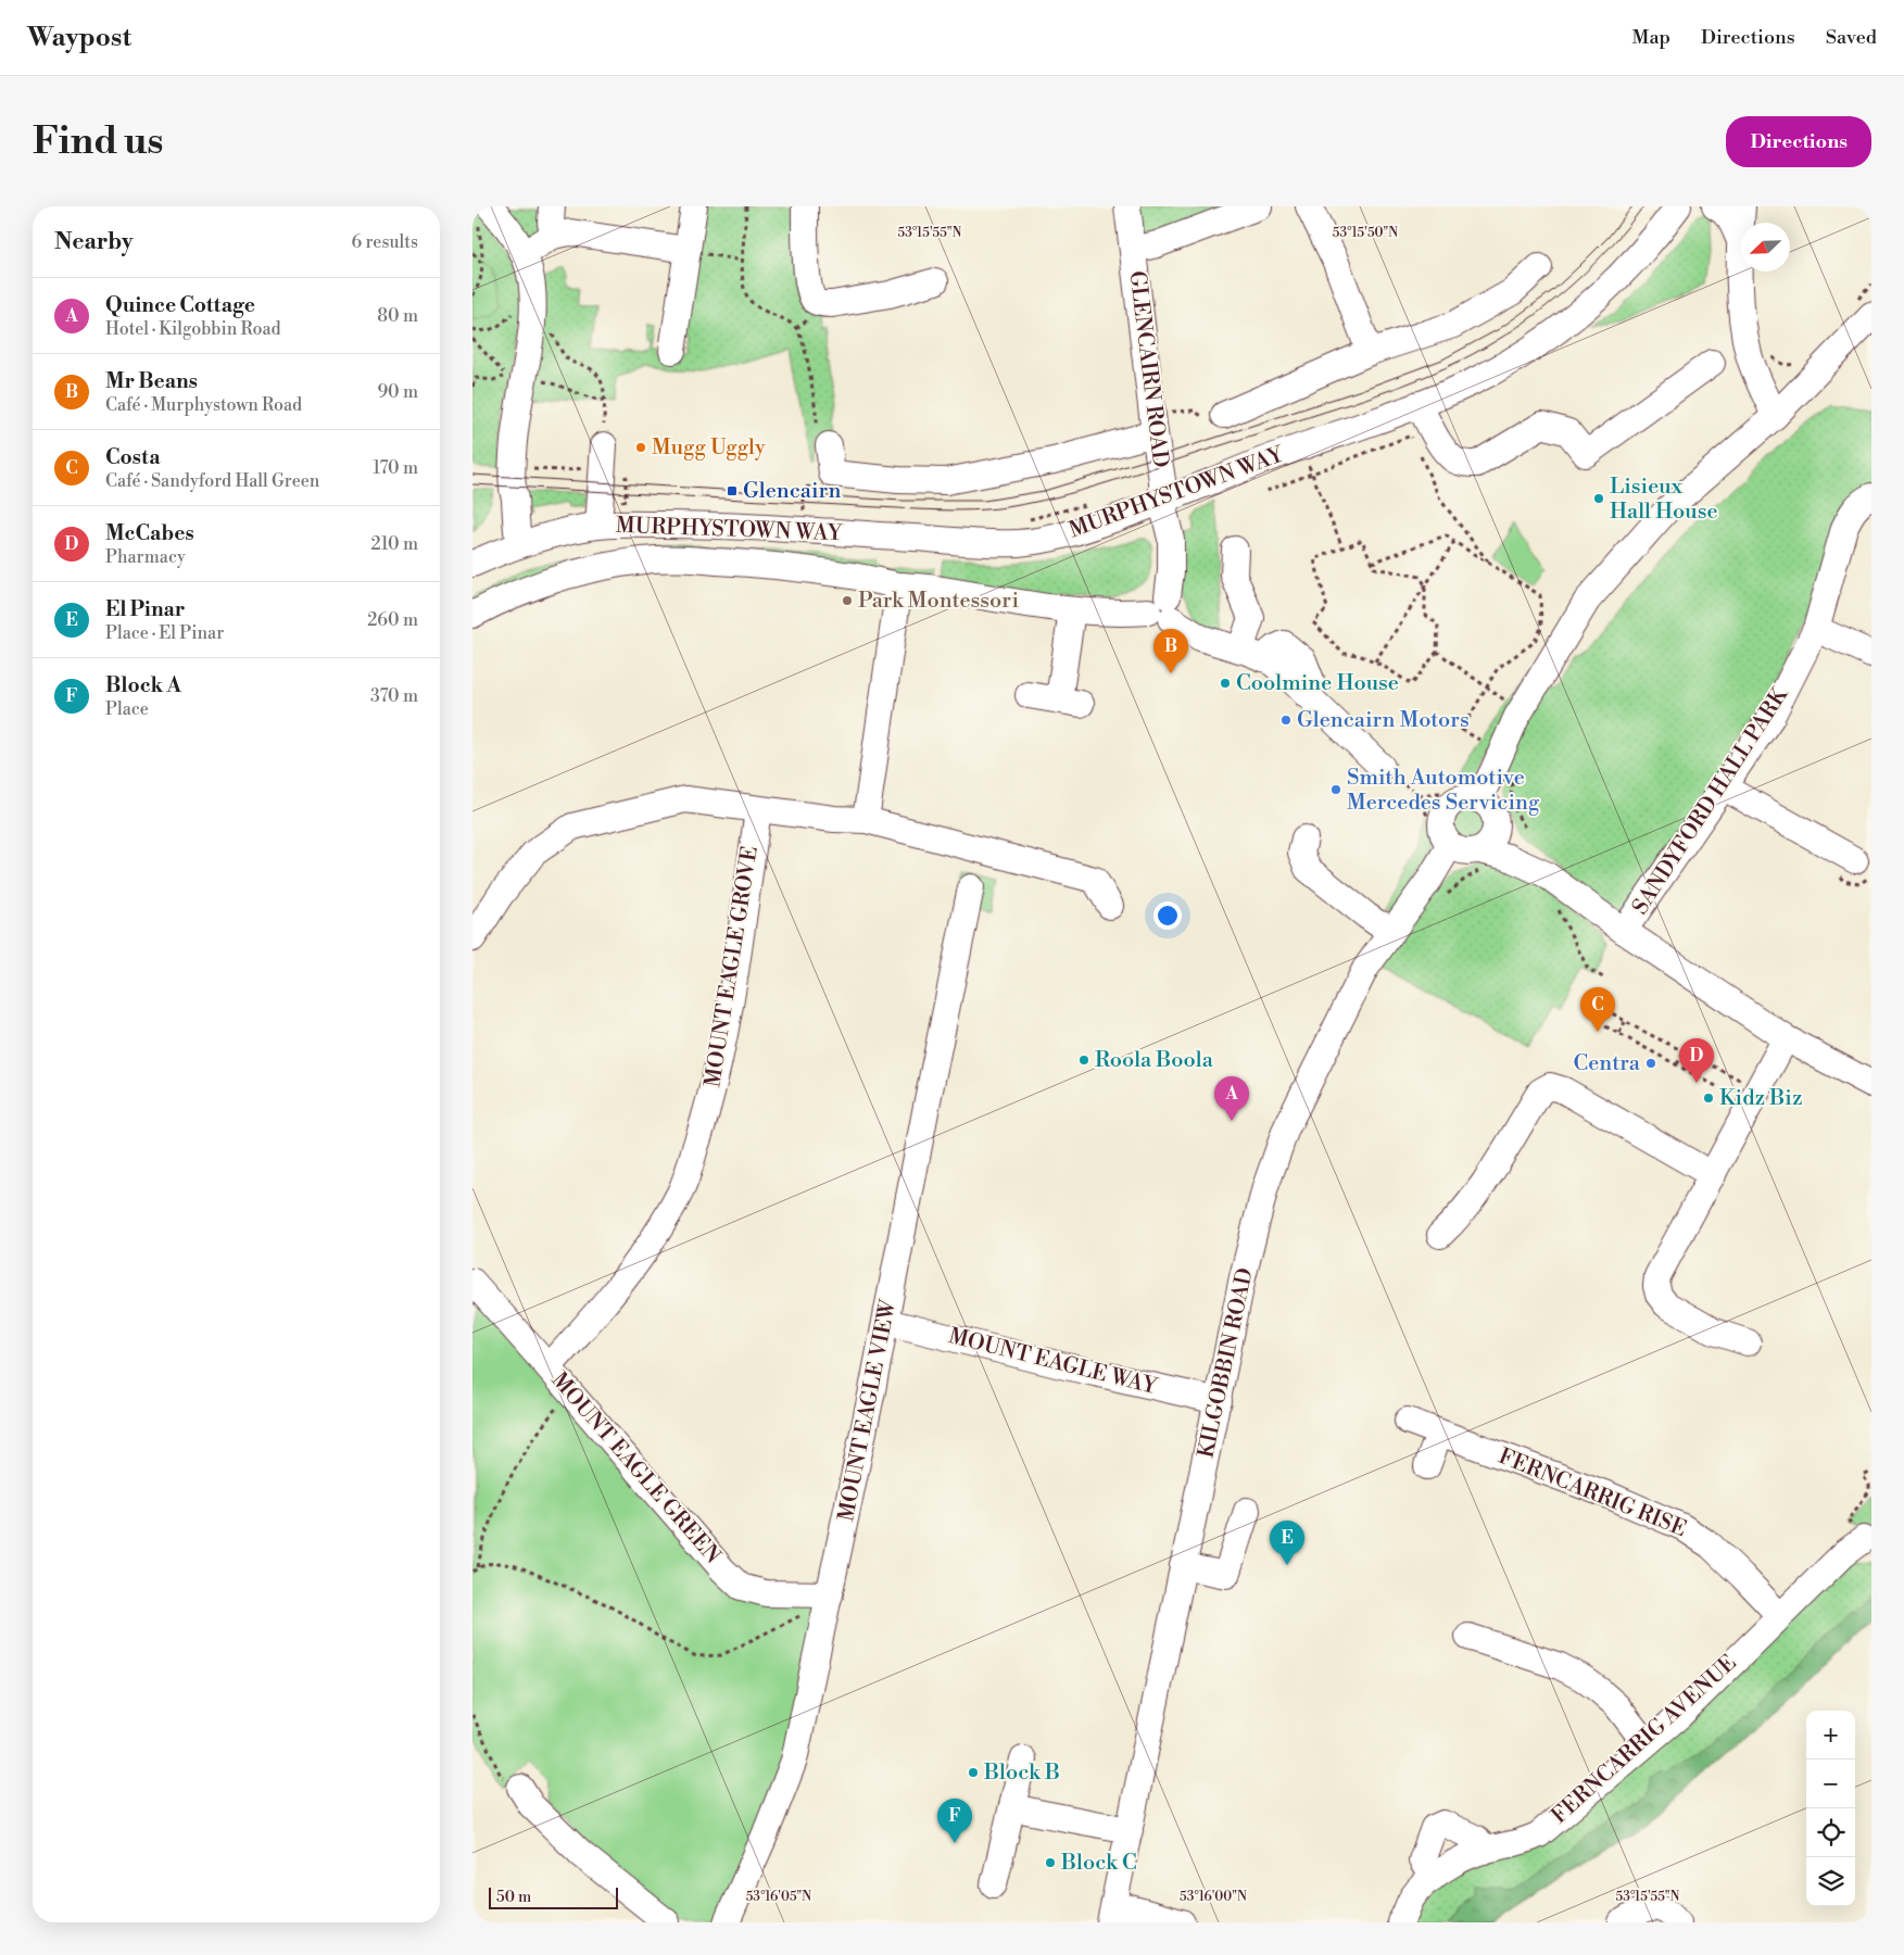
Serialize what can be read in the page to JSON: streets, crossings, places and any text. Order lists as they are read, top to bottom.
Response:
{
  "streets": {
    "street": [
      "GLENCAIRN ROAD",
      "MURPHYSTOWN WAY",
      "SANDYFORD HALL PARK",
      "MOUNT EAGLE GROVE",
      "MOUNT EAGLE WAY",
      "KILGOBBIN ROAD",
      "MOUNT EAGLE VIEW",
      "MOUNT EAGLE GREEN",
      "FERNCARRIG RISE",
      "FERNCARRIG AVENUE"
    ]
  },
  "crossings": [
    ["GLENCAIRN ROAD", "MURPHYSTOWN WAY"],
    ["MOUNT EAGLE GROVE", "MOUNT EAGLE GREEN"],
    ["MOUNT EAGLE WAY", "KILGOBBIN ROAD"],
    ["MOUNT EAGLE WAY", "MOUNT EAGLE VIEW"],
    ["MOUNT EAGLE VIEW", "MOUNT EAGLE GREEN"],
    ["FERNCARRIG RISE", "FERNCARRIG AVENUE"]
  ],
  "places": {
    "other": [
      "Mugg Uggly",
      "Lisieux Hall House",
      "Park Montessori",
      "Coolmine House",
      "Glencairn Motors",
      "Smith Automotive Mercedes Servicing",
      "Roola Boola",
      "Centra",
      "Kidz Biz",
      "Block B",
      "Block C"
    ],
    "transit": ["Glencairn"]
  },
  "scale_bar": "50 m",
  "north": "bottom left",
  "page": {
    "header": "Waypost",
    "nav": ["Map", "Directions", "Saved"],
    "buttons": "Directions",
    "title": "Find us",
    "heading": ["Nearby", "6 results"],
    "list": [
      {
        "mark": "A",
        "name": "Quince Cottage",
        "note": "Hotel · Kilgobbin Road",
        "value": "80 m"
      },
      {
        "mark": "B",
        "name": "Mr Beans",
        "note": "Café · Murphystown Road",
        "value": "90 m"
      },
      {
        "mark": "C",
        "name": "Costa",
        "note": "Café · Sandyford Hall Green",
        "value": "170 m"
      },
      {
        "mark": "D",
        "name": "McCabes",
        "note": "Pharmacy",
        "value": "210 m"
      },
      {
        "mark": "E",
        "name": "El Pinar",
        "note": "Place · El Pinar",
        "value": "260 m"
      },
      {
        "mark": "F",
        "name": "Block A",
        "note": "Place",
        "value": "370 m"
      }
    ],
    "pins": [
      "B",
      "C",
      "D",
      "A",
      "E",
      "F"
    ],
    "map_buttons": ["+", "−"],
    "scale": "50 m"
  },
  "coordinates": [
    "53°15'55\"N",
    "53°15'50\"N",
    "53°16'05\"N",
    "53°16'00\"N"
  ]
}
